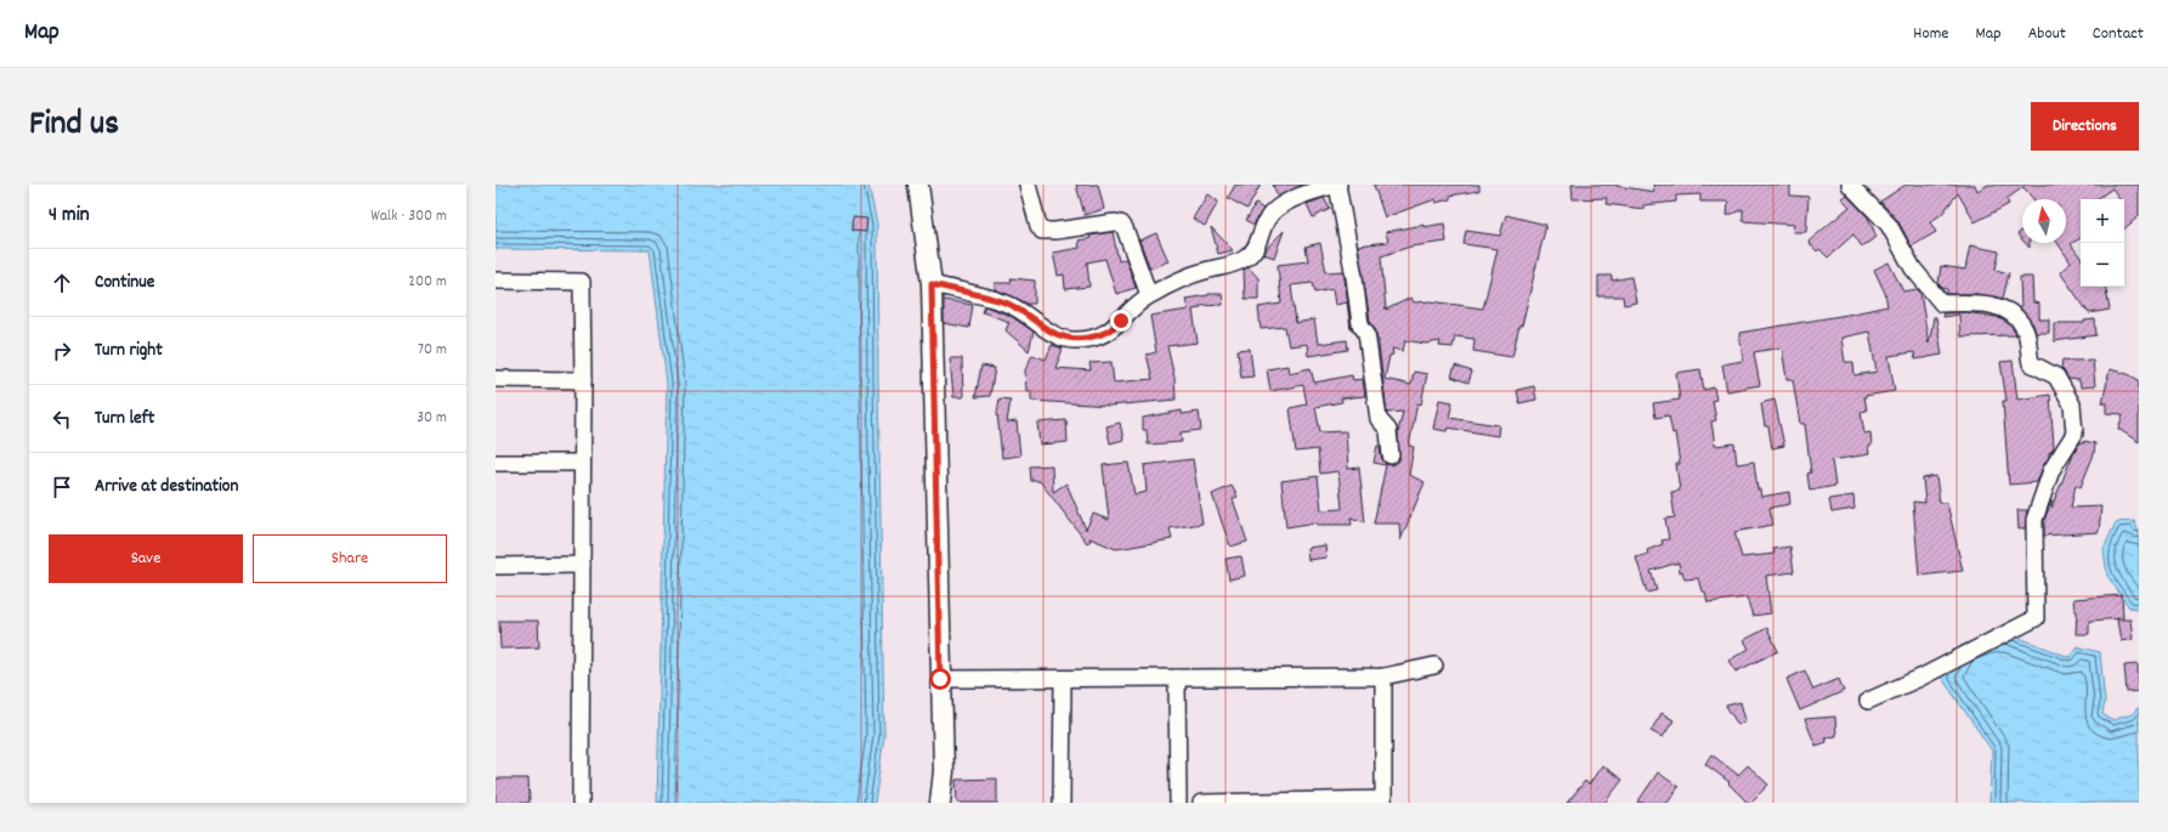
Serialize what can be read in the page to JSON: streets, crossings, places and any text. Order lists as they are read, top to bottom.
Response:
{
  "north": "top",
  "page": {
    "header": "Map",
    "nav": [
      "Home",
      "Map",
      "About",
      "Contact"
    ],
    "title": "Find us",
    "buttons": [
      "Directions",
      ["Save", "Share"]
    ],
    "heading": ["4 min", "Walk · 300 m"],
    "map_buttons": ["+", "−"],
    "list": [
      ["Continue", "200 m"],
      ["Turn right", "70 m"],
      ["Turn left", "30 m"],
      "Arrive at destination"
    ]
  }
}
